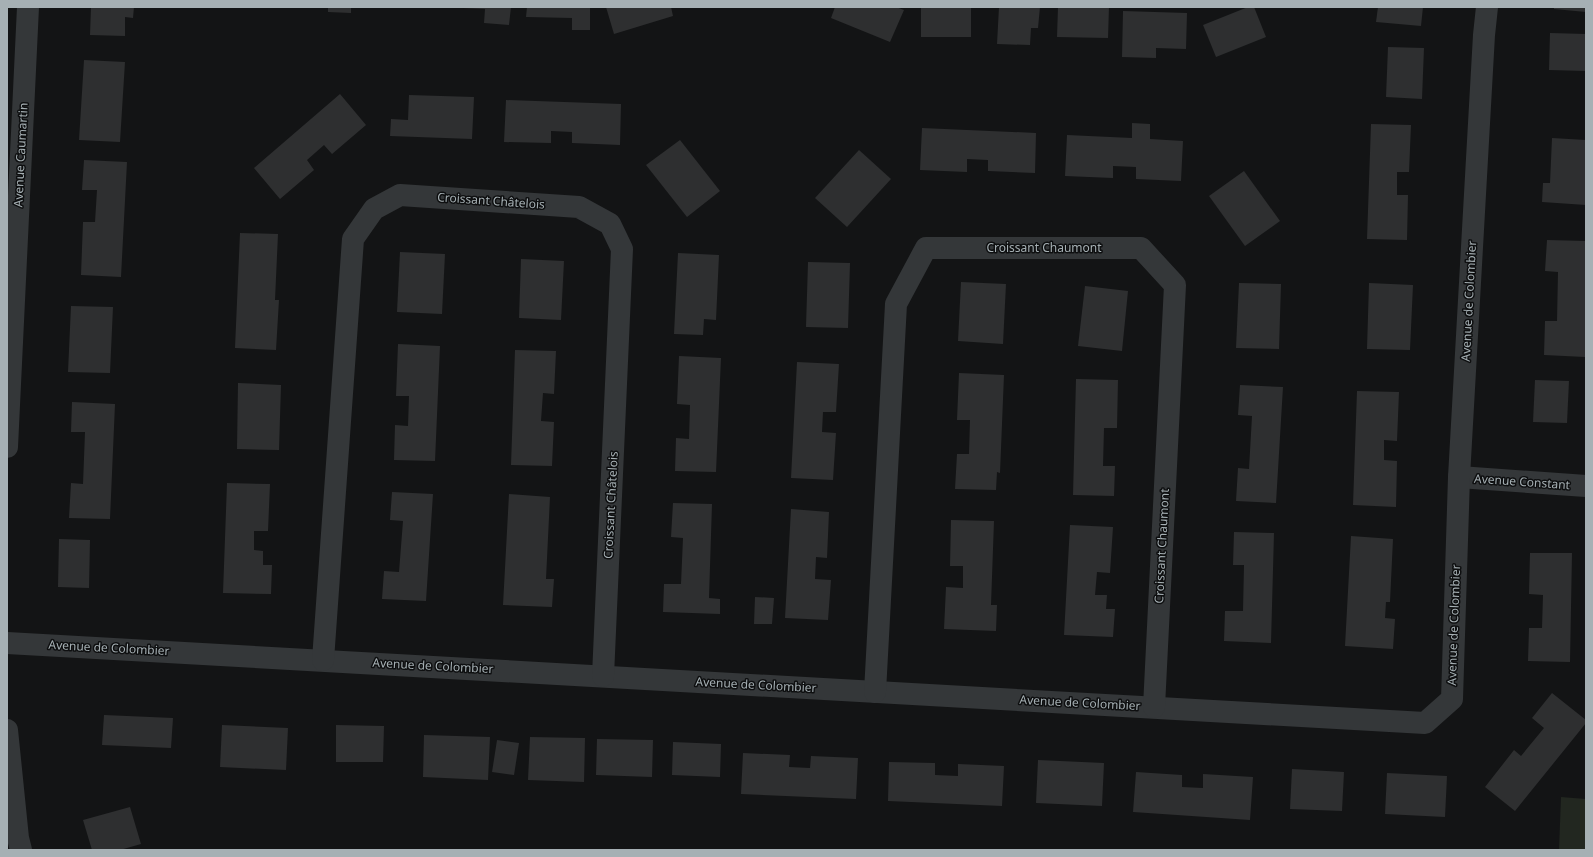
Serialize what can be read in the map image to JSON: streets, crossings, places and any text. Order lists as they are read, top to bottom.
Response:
{
  "streets": {
    "street": [
      "Avenue Caumartin",
      "Croissant Châtelois",
      "Croissant Chaumont",
      "Avenue de Colombier",
      "Avenue Constant"
    ]
  },
  "crossings": [
    ["Croissant Châtelois", "Avenue de Colombier"],
    ["Croissant Chaumont", "Avenue de Colombier"],
    ["Avenue de Colombier", "Avenue Constant"]
  ]
}
